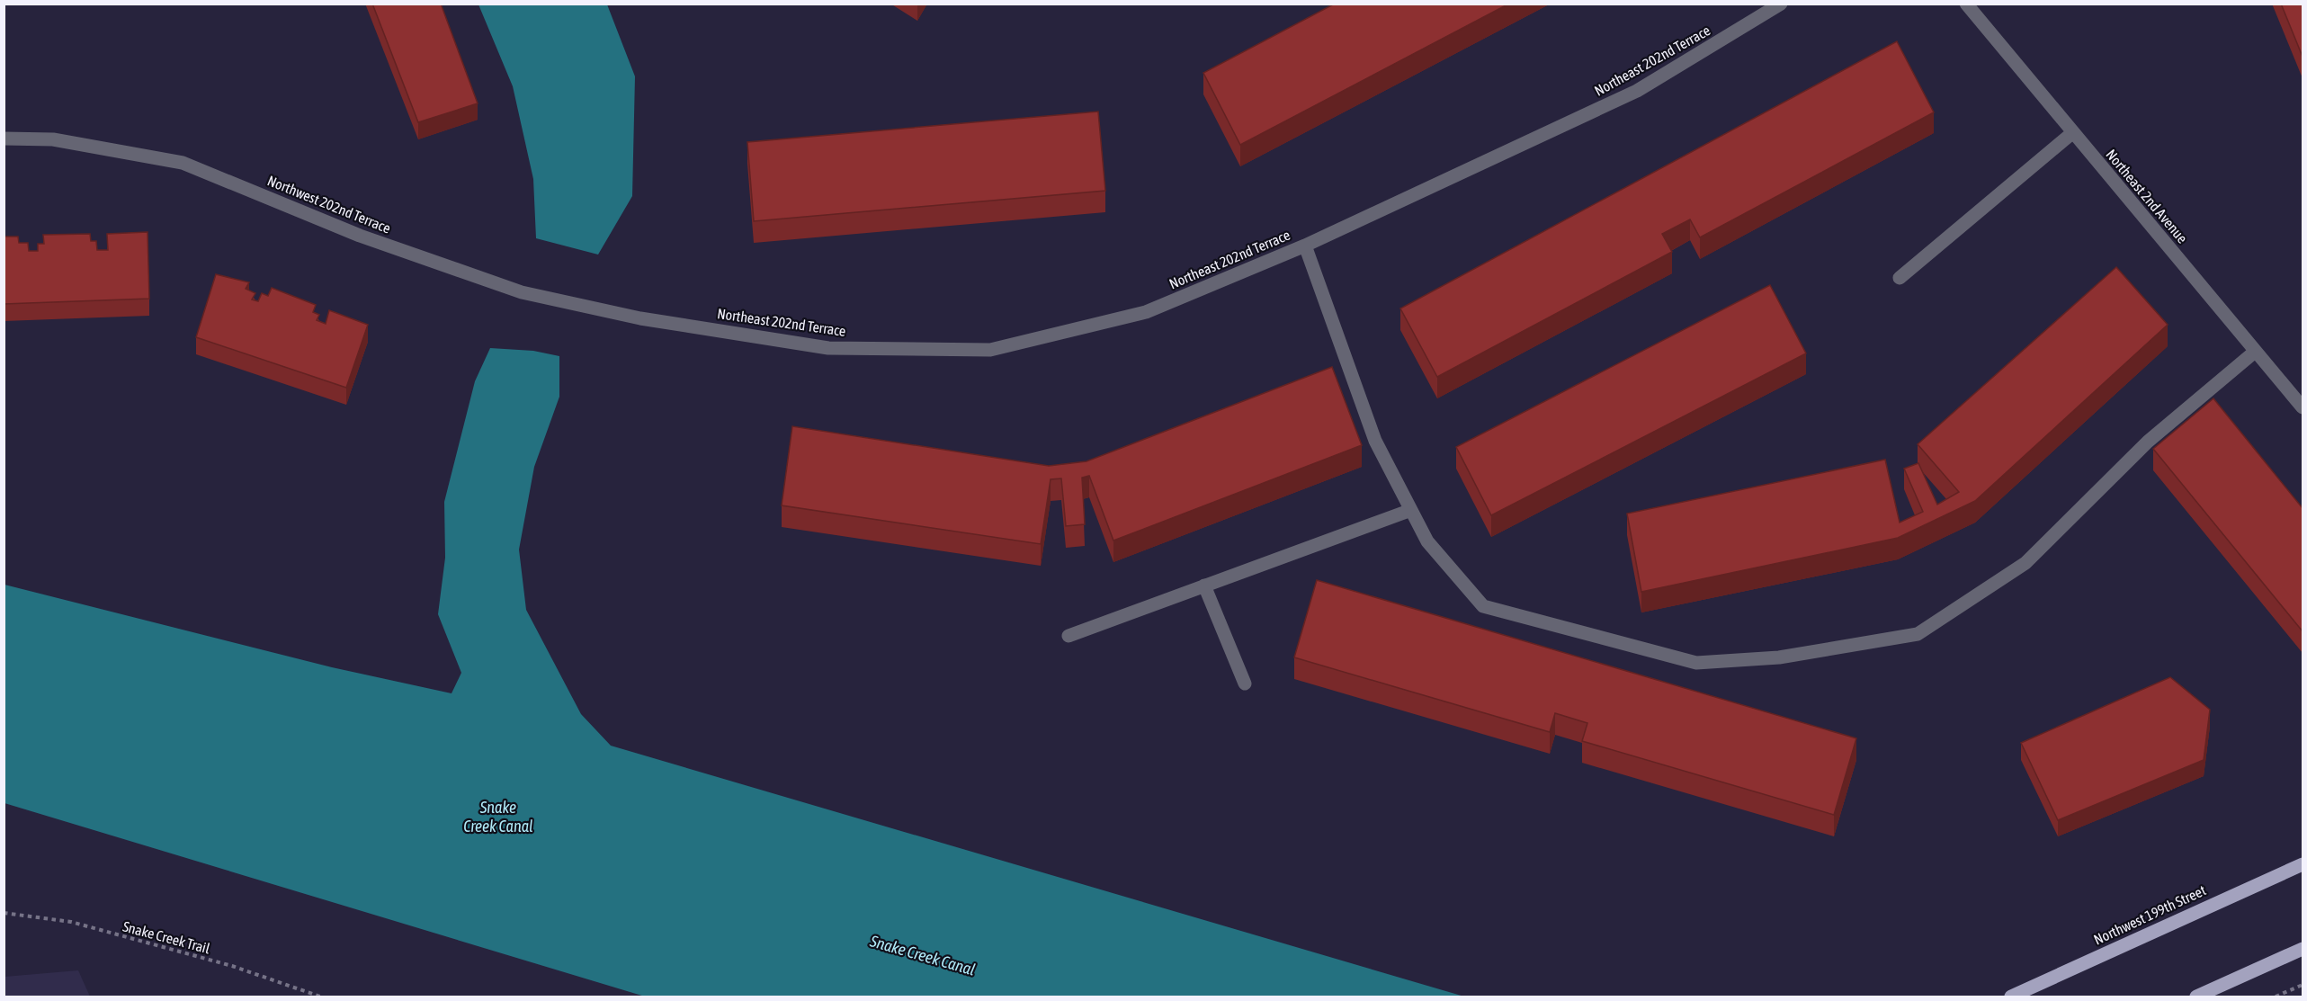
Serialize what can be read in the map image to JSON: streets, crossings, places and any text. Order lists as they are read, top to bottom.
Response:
{
  "streets": {
    "main road": ["Northwest 199th Street"],
    "street": ["Northeast 202nd Terrace", "Northeast 2nd Avenue", "Northwest 202nd Terrace"],
    "path": ["Snake Creek Trail"]
  },
  "crossings": [
    ["Northeast 202nd Terrace", "Northwest 202nd Terrace"]
  ],
  "water": ["Snake Creek Canal"]
}
